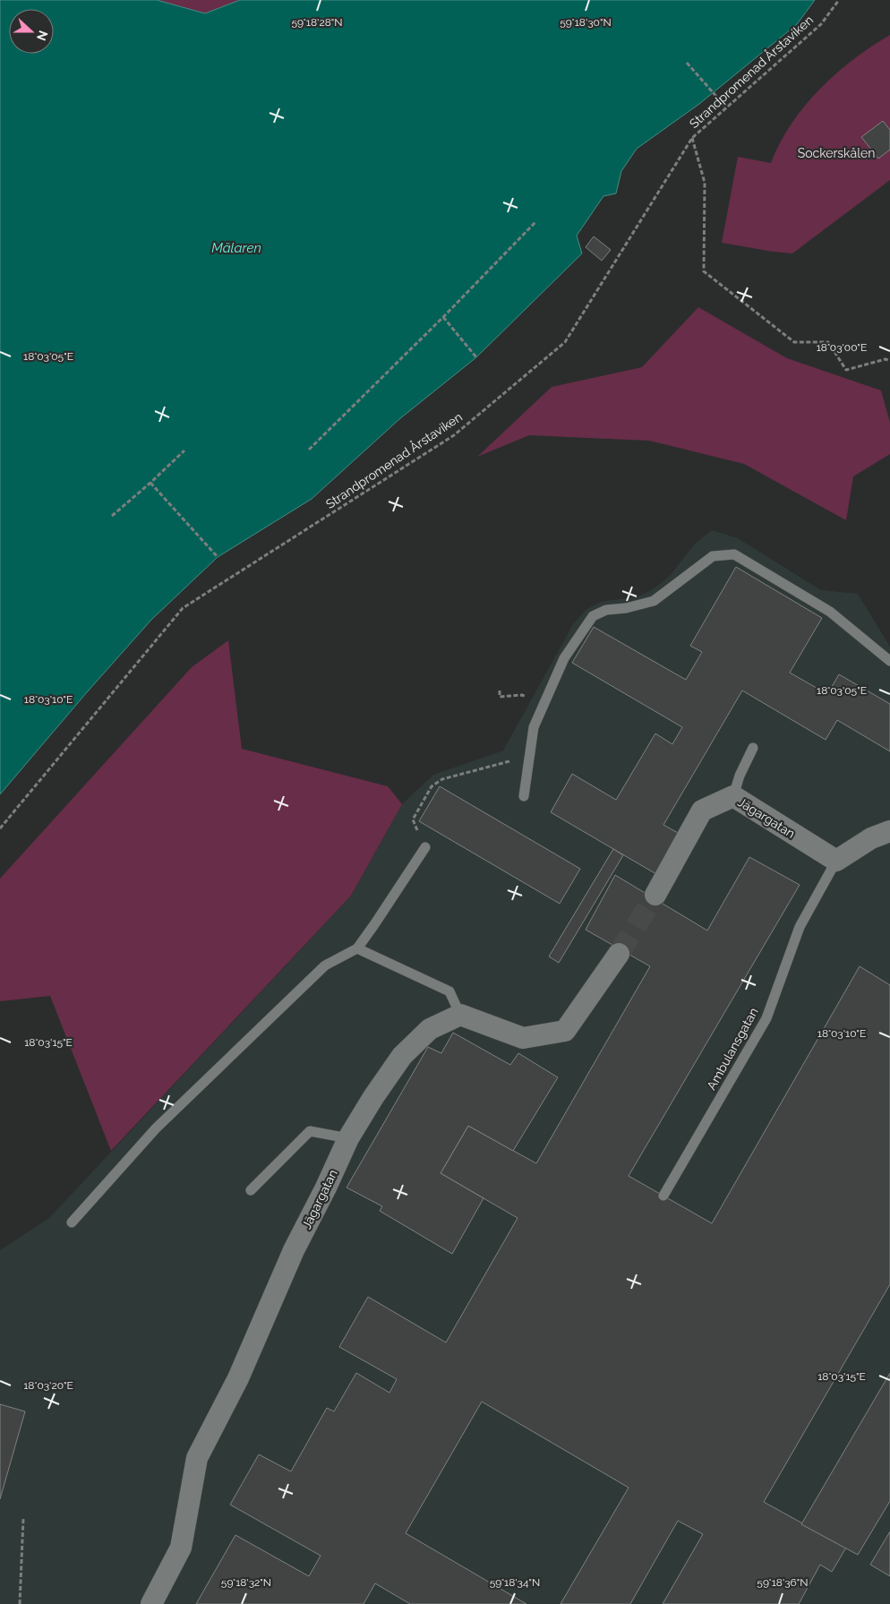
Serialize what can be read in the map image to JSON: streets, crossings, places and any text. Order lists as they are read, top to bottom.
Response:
{
  "streets": {
    "street": ["Jägargatan"],
    "lane": ["Ambulansgatan"],
    "path": ["Strandpromenad Årstaviken"]
  },
  "crossings": [
    ["Jägargatan", "Ambulansgatan"]
  ],
  "water": ["Mälaren"],
  "parks": ["Sockerskålen"],
  "north": "right",
  "coordinates": [
    "59°18'30\"N",
    "59°18'28\"N",
    "18°03'00\"E",
    "18°03'05\"E",
    "18°03'10\"E",
    "18°03'15\"E",
    "18°03'20\"E",
    "59°18'32\"N",
    "59°18'34\"N",
    "59°18'36\"N"
  ]
}
